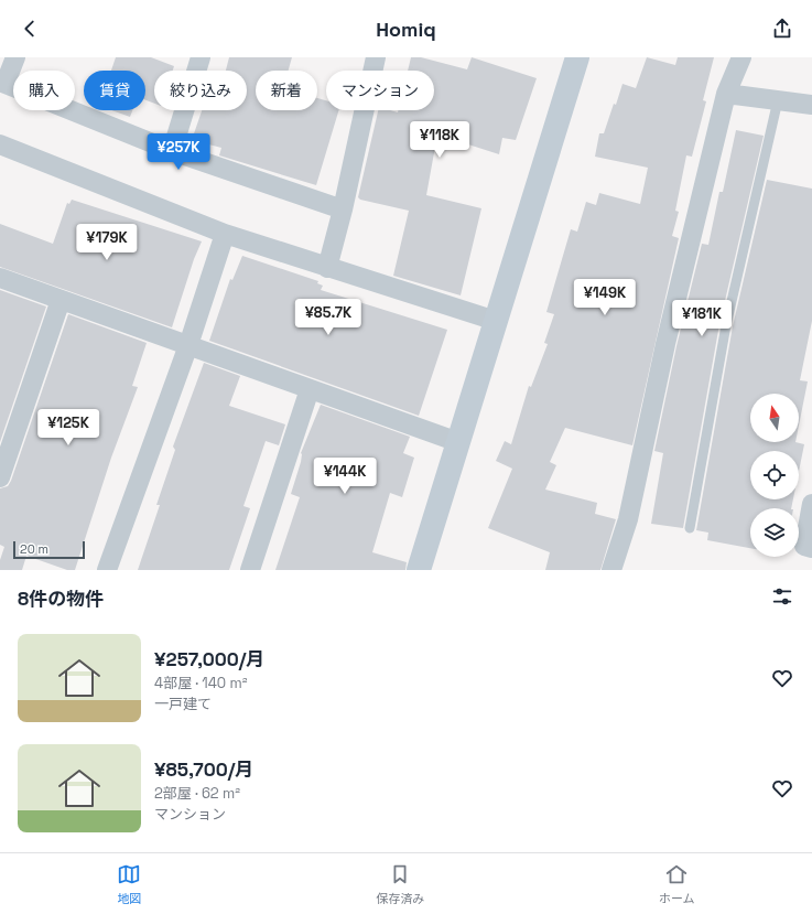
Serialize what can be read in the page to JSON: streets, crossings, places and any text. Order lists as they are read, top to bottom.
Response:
{
  "scale_bar": "20 m",
  "north": "top",
  "page": {
    "header": "Homiq",
    "chip": [
      "購入",
      "賃貸",
      "絞り込み",
      "新着",
      "マンション"
    ],
    "price": [
      "¥118K",
      "¥257K",
      "¥179K",
      "¥149K",
      "¥85.7K",
      "¥181K",
      "¥125K",
      "¥144K"
    ],
    "scale": "20 m",
    "heading": "8件の物件",
    "list": [
      {
        "name": "¥257,000/月",
        "note": "4部屋 · 140 m² · 一戸建て"
      },
      {
        "name": "¥85,700/月",
        "note": "2部屋 · 62 m² · マンション"
      }
    ],
    "tabs": ["地図", "保存済み", "ホーム"]
  }
}
